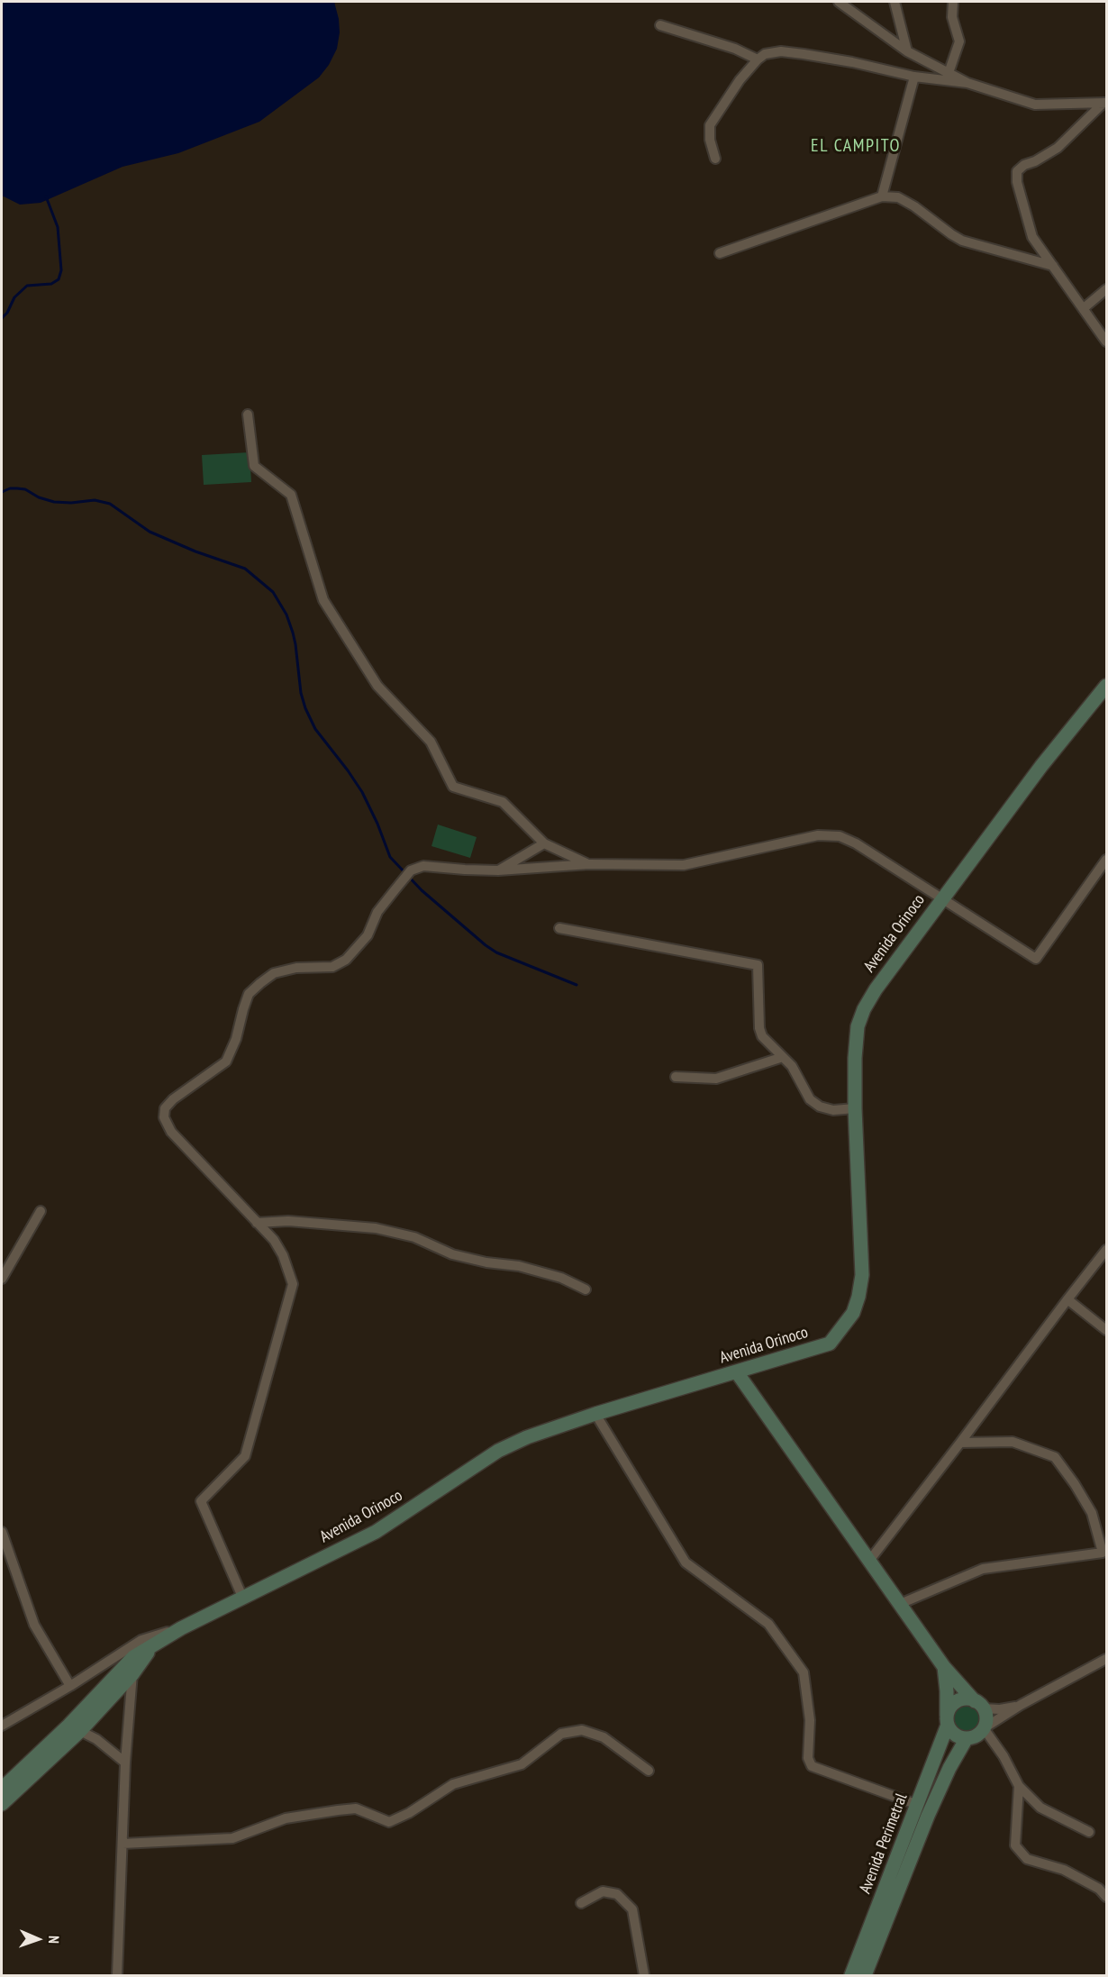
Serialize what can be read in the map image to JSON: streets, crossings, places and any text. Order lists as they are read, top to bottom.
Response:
{
  "streets": {
    "main road": ["Avenida Orinoco", "Avenida Perimetral"]
  },
  "districts": ["EL CAMPITO"],
  "north": "right"
}
